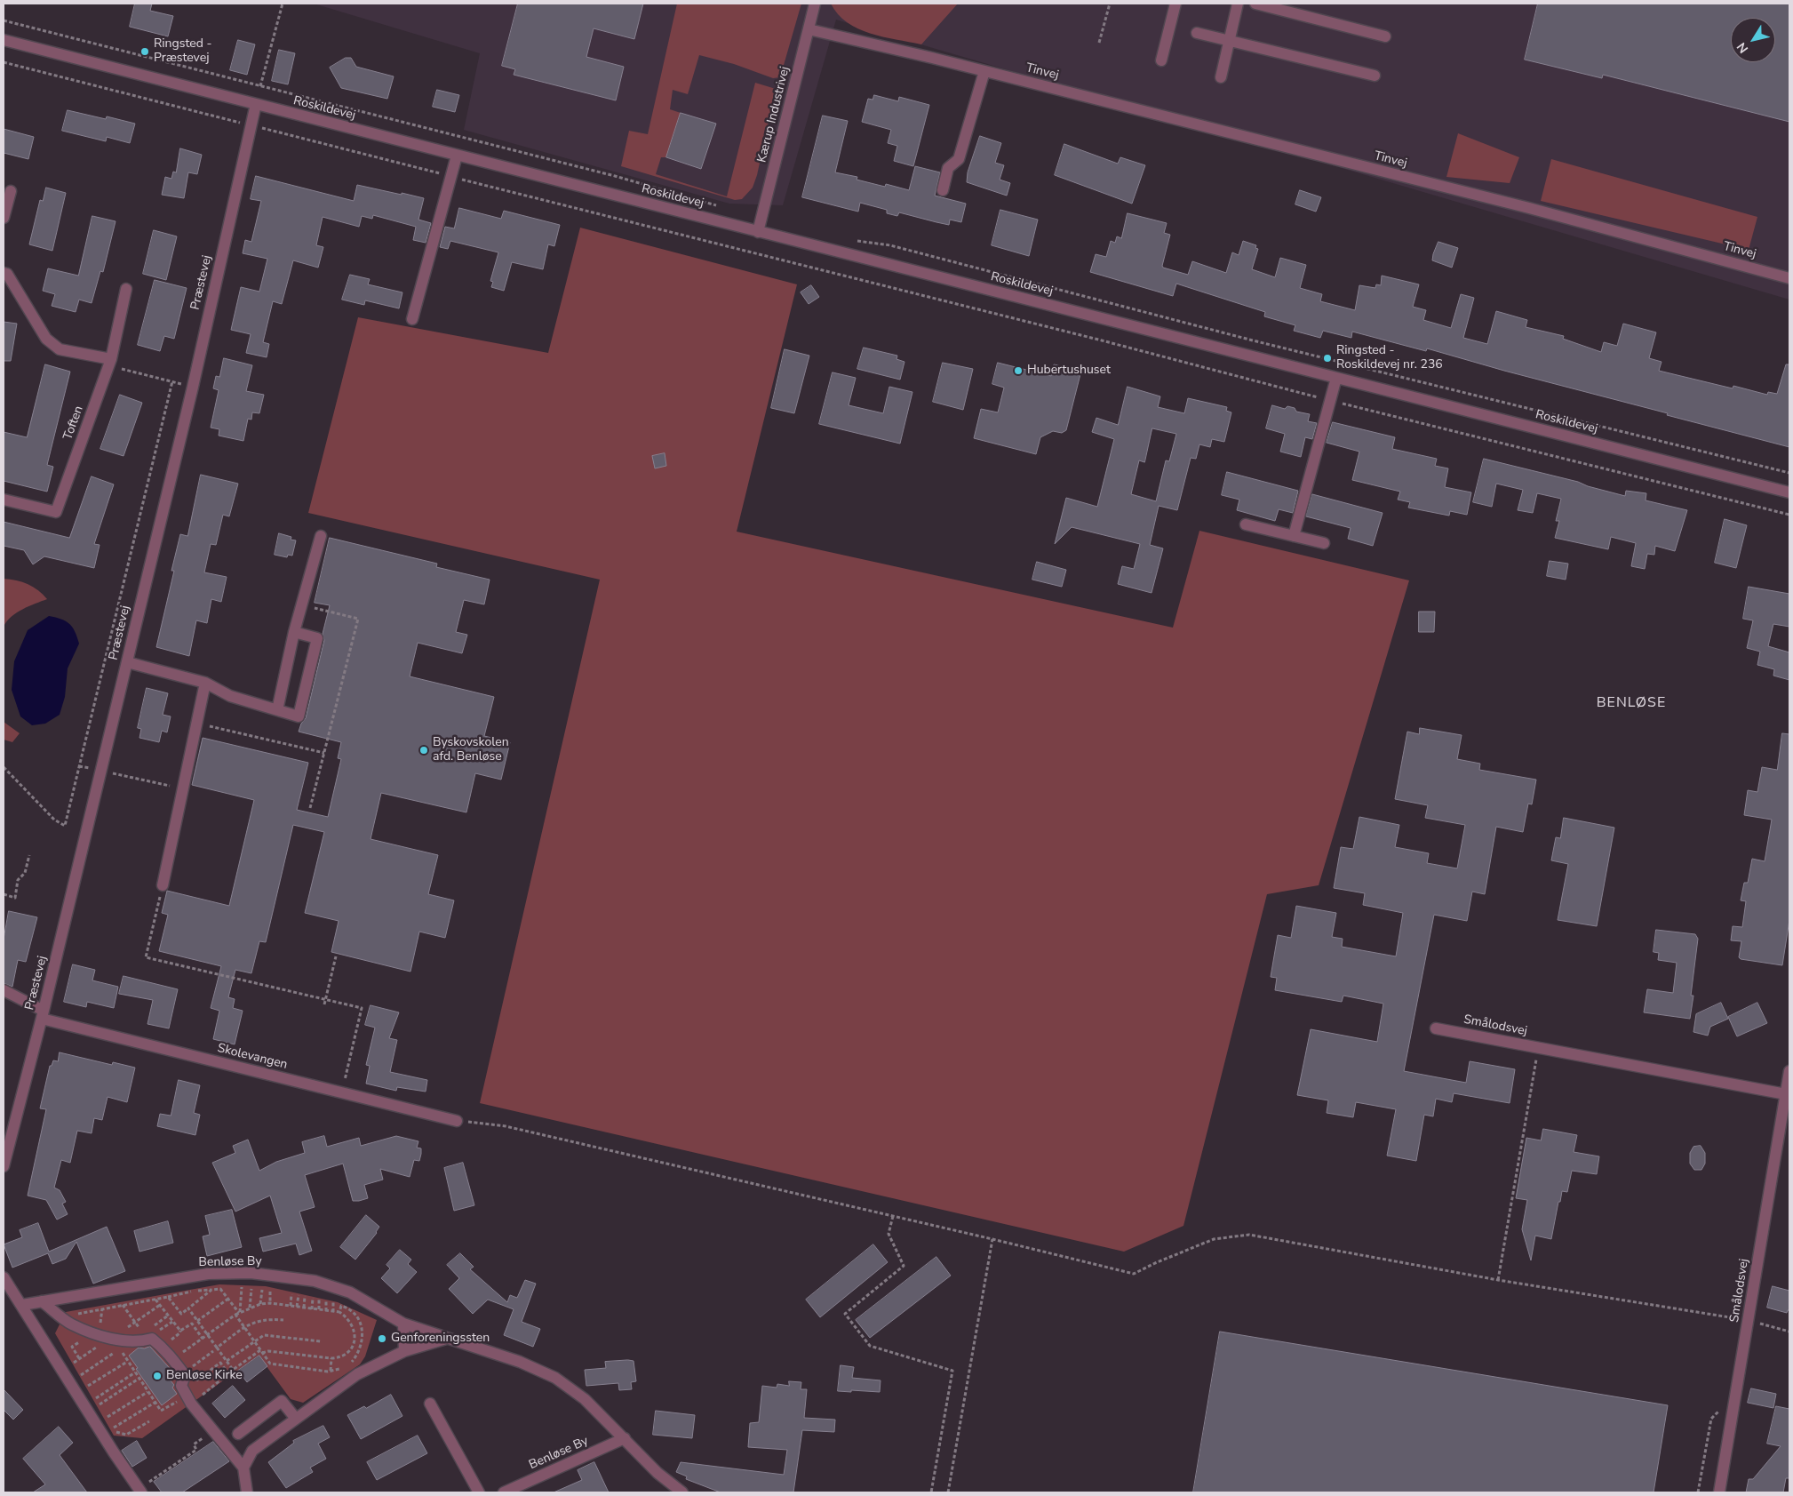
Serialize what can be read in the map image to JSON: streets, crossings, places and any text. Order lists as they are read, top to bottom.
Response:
{
  "streets": {
    "street": [
      "Tinvej",
      "Roskildevej",
      "Kærup Industrivej",
      "Præstevej",
      "Toften",
      "Smålodsvej",
      "Skolevangen",
      "Benløse By"
    ]
  },
  "crossings": [
    ["Tinvej", "Kærup Industrivej"],
    ["Roskildevej", "Kærup Industrivej"],
    ["Roskildevej", "Præstevej"],
    ["Præstevej", "Skolevangen"]
  ],
  "districts": ["BENLØSE"],
  "places": [
    "Ringsted - Præstevej",
    "Ringsted - Roskildevej nr. 236",
    "Hubertushuset",
    "Byskovskolen afd. Benløse",
    "Genforeningssten",
    "Benløse Kirke"
  ],
  "north": "bottom left"
}
